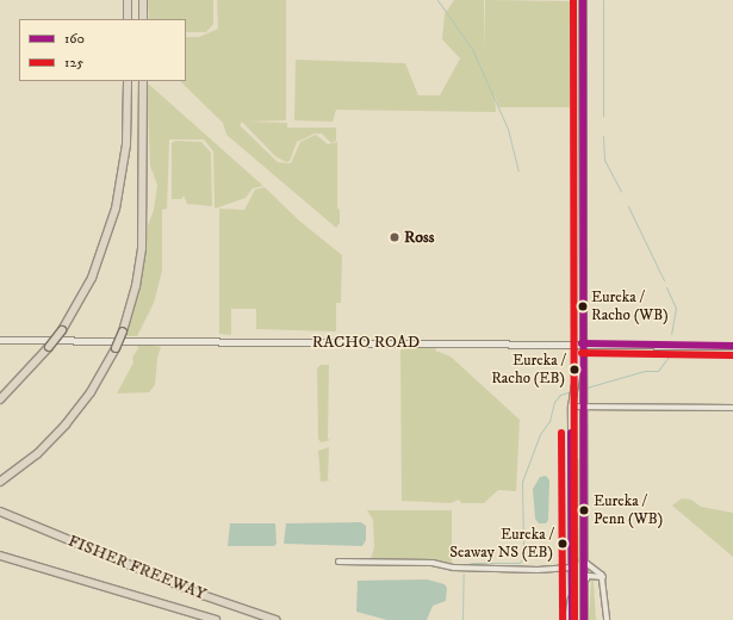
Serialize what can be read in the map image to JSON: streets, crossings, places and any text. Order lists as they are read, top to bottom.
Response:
{
  "streets": {
    "highway": ["FISHER FREEWAY"],
    "main road": ["RACHO ROAD"]
  },
  "places": [
    "Ross",
    "Eureka / Racho (WB)",
    "Eureka / Racho (EB)",
    "Eureka / Penn (WB)",
    "Eureka / Seaway NS (EB)"
  ],
  "lines": ["transit line 160", "transit line 125"],
  "legend": ["160", "125"]
}
